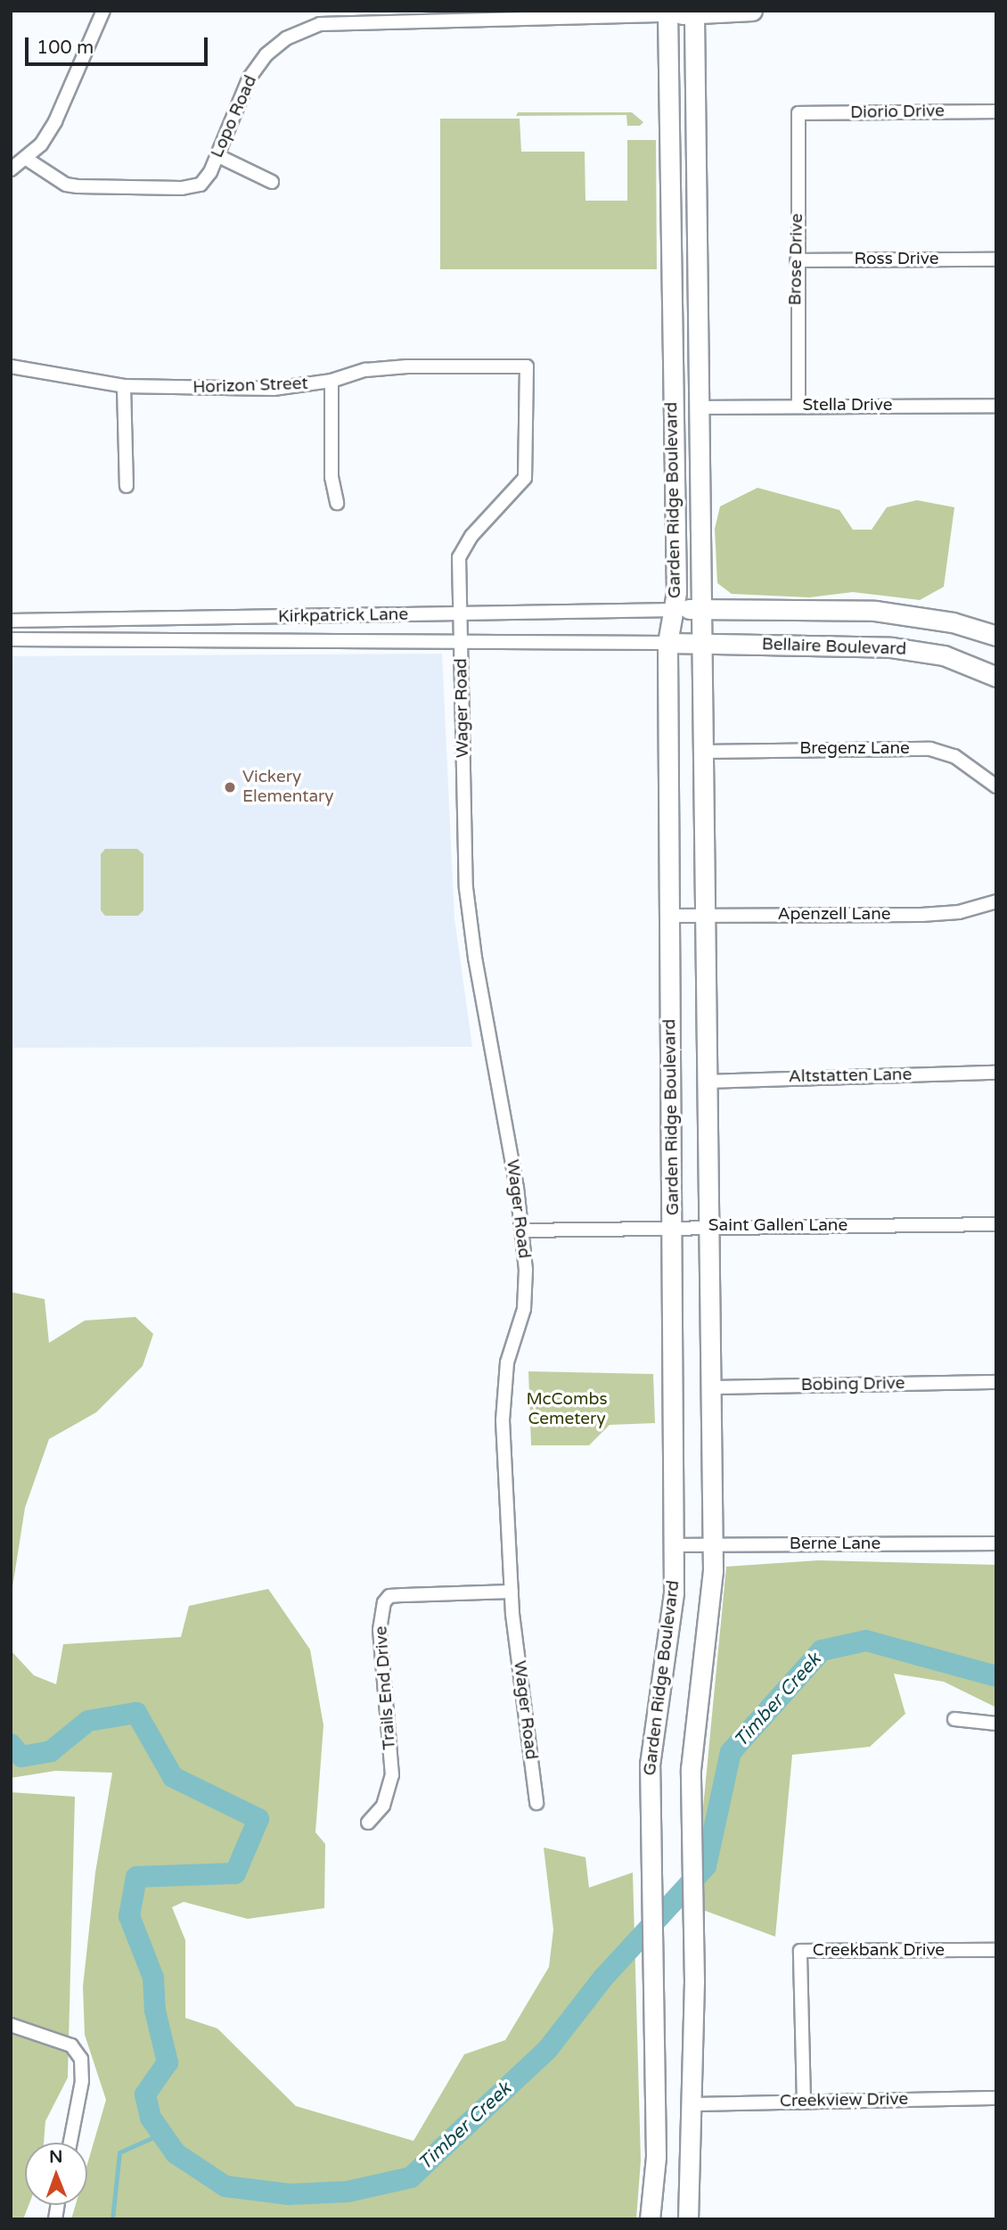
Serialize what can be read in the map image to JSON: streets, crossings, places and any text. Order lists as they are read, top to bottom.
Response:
{
  "streets": {
    "main road": ["Garden Ridge Boulevard", "Bellaire Boulevard"],
    "street": [
      "Diorio Drive",
      "Lopo Road",
      "Brose Drive",
      "Ross Drive",
      "Horizon Street",
      "Stella Drive",
      "Kirkpatrick Lane",
      "Wager Road",
      "Bregenz Lane",
      "Apenzell Lane",
      "Altstatten Lane",
      "Saint Gallen Lane",
      "Bobing Drive",
      "Berne Lane",
      "Trails End Drive",
      "Creekbank Drive",
      "Creekview Drive"
    ]
  },
  "crossings": [
    ["Diorio Drive", "Brose Drive"],
    ["Lopo Road", "Garden Ridge Boulevard"],
    ["Brose Drive", "Ross Drive"],
    ["Brose Drive", "Stella Drive"],
    ["Horizon Street", "Wager Road"],
    ["Stella Drive", "Garden Ridge Boulevard"],
    ["Garden Ridge Boulevard", "Kirkpatrick Lane"],
    ["Garden Ridge Boulevard", "Bellaire Boulevard"],
    ["Garden Ridge Boulevard", "Bregenz Lane"],
    ["Garden Ridge Boulevard", "Apenzell Lane"],
    ["Garden Ridge Boulevard", "Altstatten Lane"],
    ["Garden Ridge Boulevard", "Saint Gallen Lane"],
    ["Garden Ridge Boulevard", "Bobing Drive"],
    ["Garden Ridge Boulevard", "Berne Lane"],
    ["Garden Ridge Boulevard", "Creekview Drive"],
    ["Kirkpatrick Lane", "Bellaire Boulevard"],
    ["Kirkpatrick Lane", "Wager Road"],
    ["Wager Road", "Saint Gallen Lane"],
    ["Wager Road", "Trails End Drive"],
    ["Creekbank Drive", "Creekview Drive"]
  ],
  "water": ["Timber Creek"],
  "parks": ["McCombs Cemetery"],
  "places": ["Vickery Elementary"],
  "scale_bar": "100 m",
  "north": "top"
}
